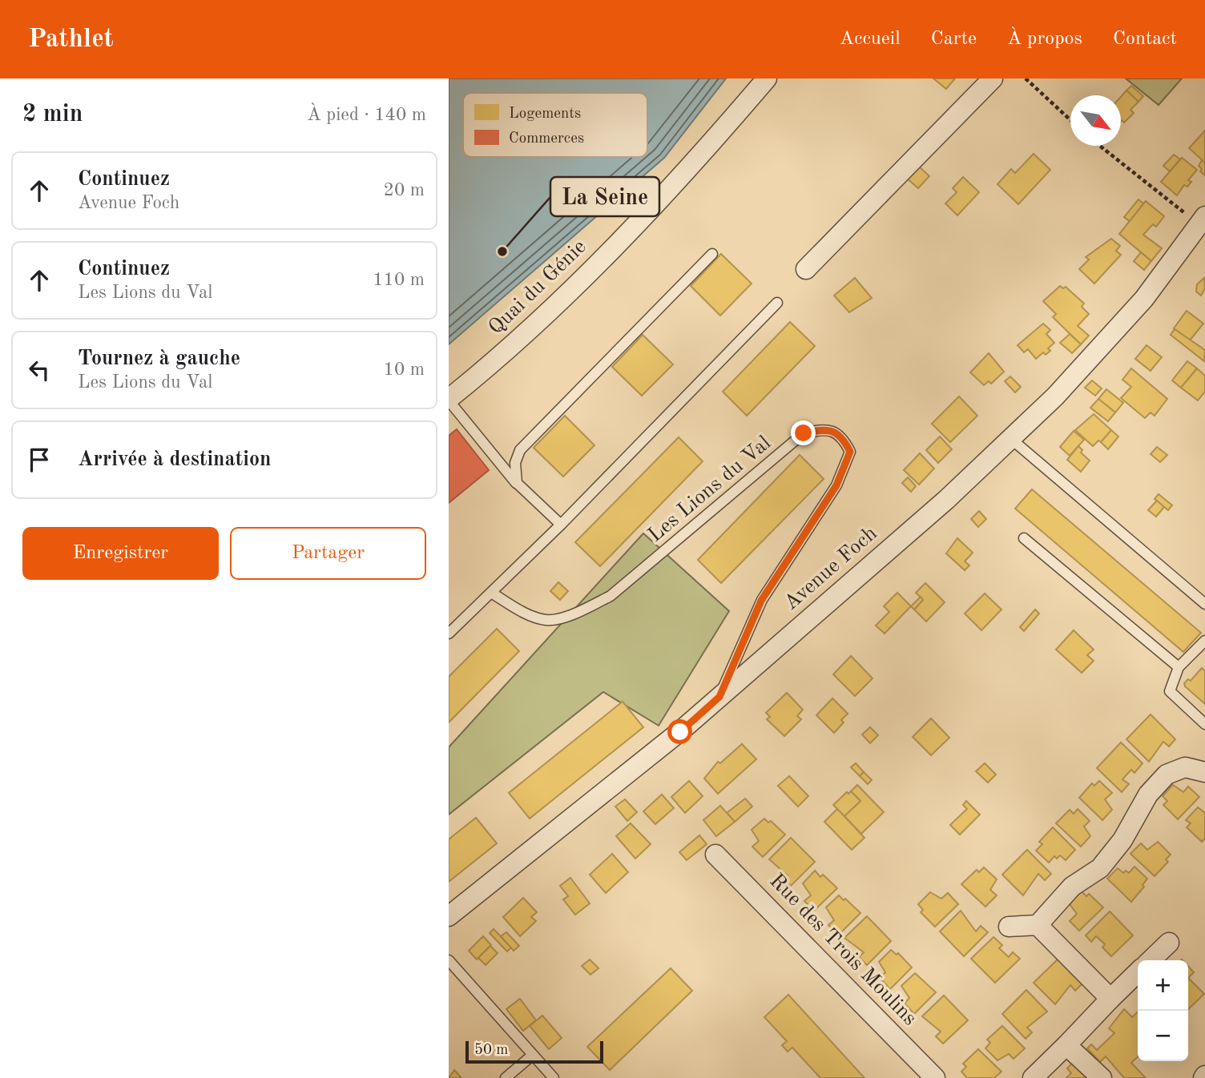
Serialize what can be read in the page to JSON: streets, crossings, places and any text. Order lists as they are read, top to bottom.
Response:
{
  "streets": {
    "street": ["Quai du Génie", "Avenue Foch", "Rue des Trois Moulins"],
    "lane": ["Les Lions du Val"]
  },
  "crossings": [
    ["Les Lions du Val", "Avenue Foch"]
  ],
  "places": ["La Seine"],
  "legend": ["Logements", "Commerces"],
  "scale_bar": "50 m",
  "north": "bottom right",
  "page": {
    "header": "Pathlet",
    "nav": [
      "Accueil",
      "Carte",
      "À propos",
      "Contact"
    ],
    "heading": ["2 min", "À pied · 140 m"],
    "list": [
      ["Continuez", "Avenue Foch", "20 m"],
      ["Continuez", "Les Lions du Val", "110 m"],
      ["Tournez à gauche", "Les Lions du Val", "10 m"],
      "Arrivée à destination"
    ],
    "buttons": ["Enregistrer", "Partager"],
    "map_buttons": ["+", "−"],
    "scale": "50 m"
  }
}
